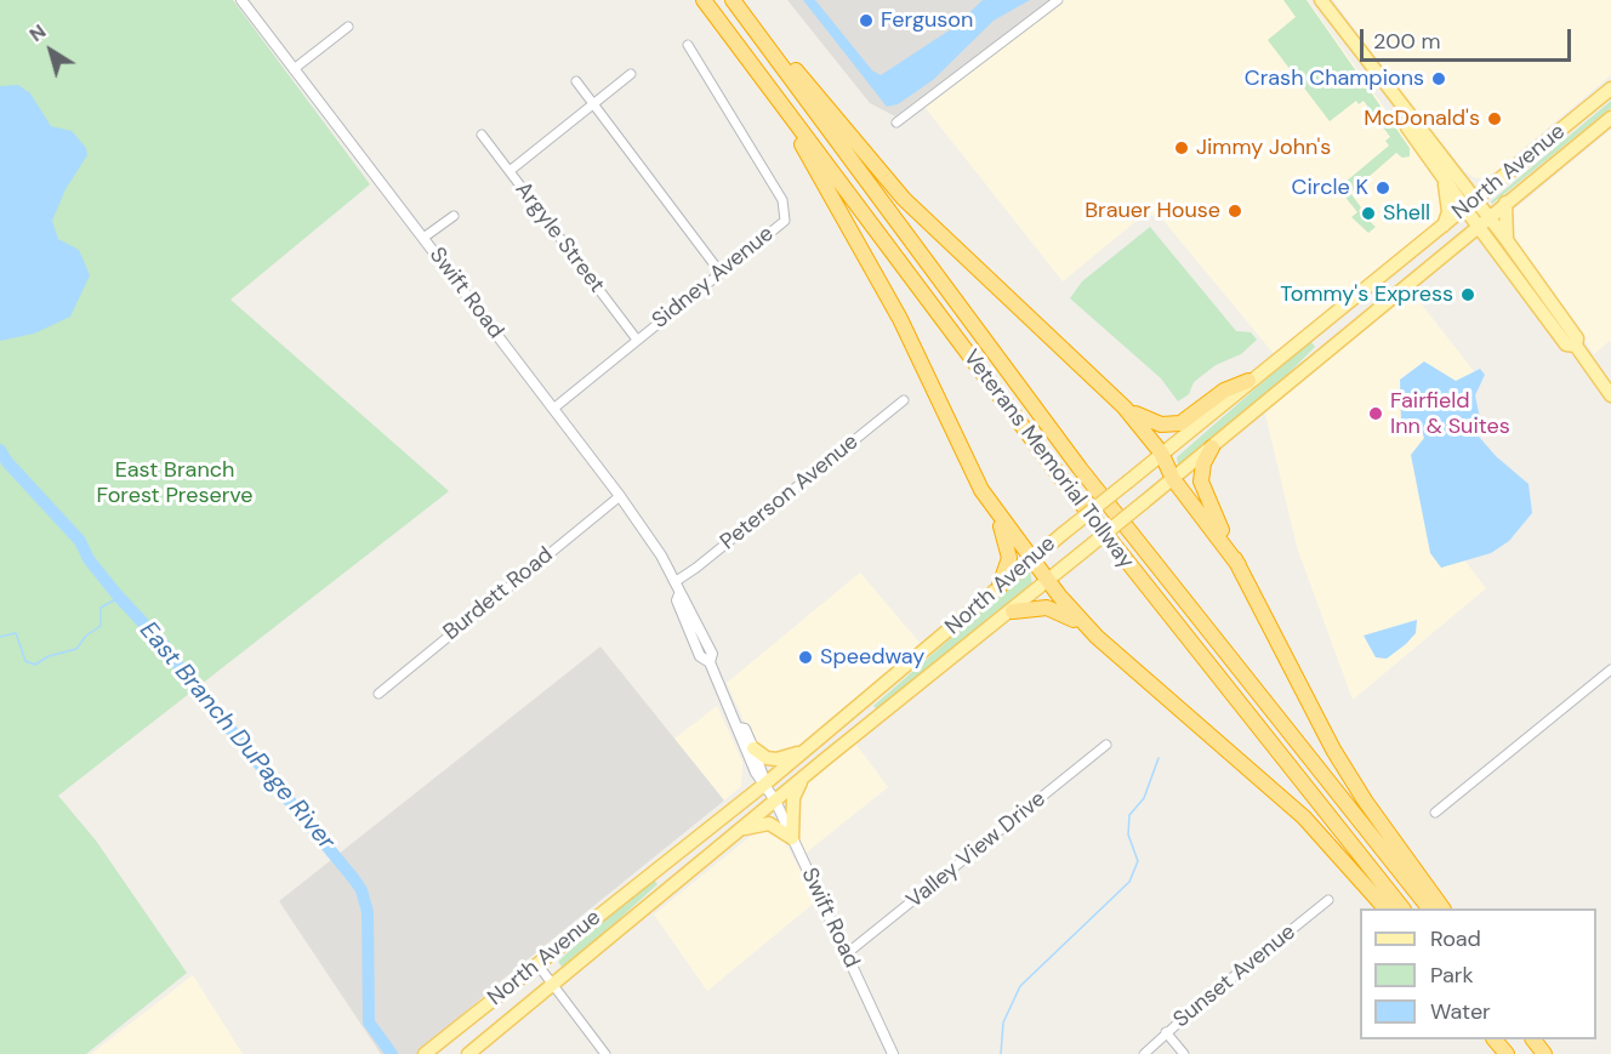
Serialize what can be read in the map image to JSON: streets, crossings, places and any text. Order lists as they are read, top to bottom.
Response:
{
  "streets": {
    "highway": ["Veterans Memorial Tollway"],
    "main road": ["North Avenue"],
    "street": [
      "Argyle Street",
      "Sidney Avenue",
      "Swift Road",
      "Peterson Avenue",
      "Burdett Road",
      "Valley View Drive",
      "Sunset Avenue"
    ]
  },
  "crossings": [
    ["North Avenue", "Swift Road"],
    ["Argyle Street", "Sidney Avenue"],
    ["Sidney Avenue", "Swift Road"],
    ["Swift Road", "Peterson Avenue"],
    ["Swift Road", "Burdett Road"],
    ["Swift Road", "Valley View Drive"]
  ],
  "water": ["East Branch DuPage River"],
  "parks": ["East Branch Forest Preserve"],
  "places": [
    "Ferguson",
    "Crash Champions",
    "McDonald's",
    "Jimmy John's",
    "Circle K",
    "Brauer House",
    "Shell",
    "Tommy's Express",
    "Fairfield Inn & Suites",
    "Speedway"
  ],
  "legend": ["Road", "Park", "Water"],
  "scale_bar": "200 m",
  "north": "top left"
}
